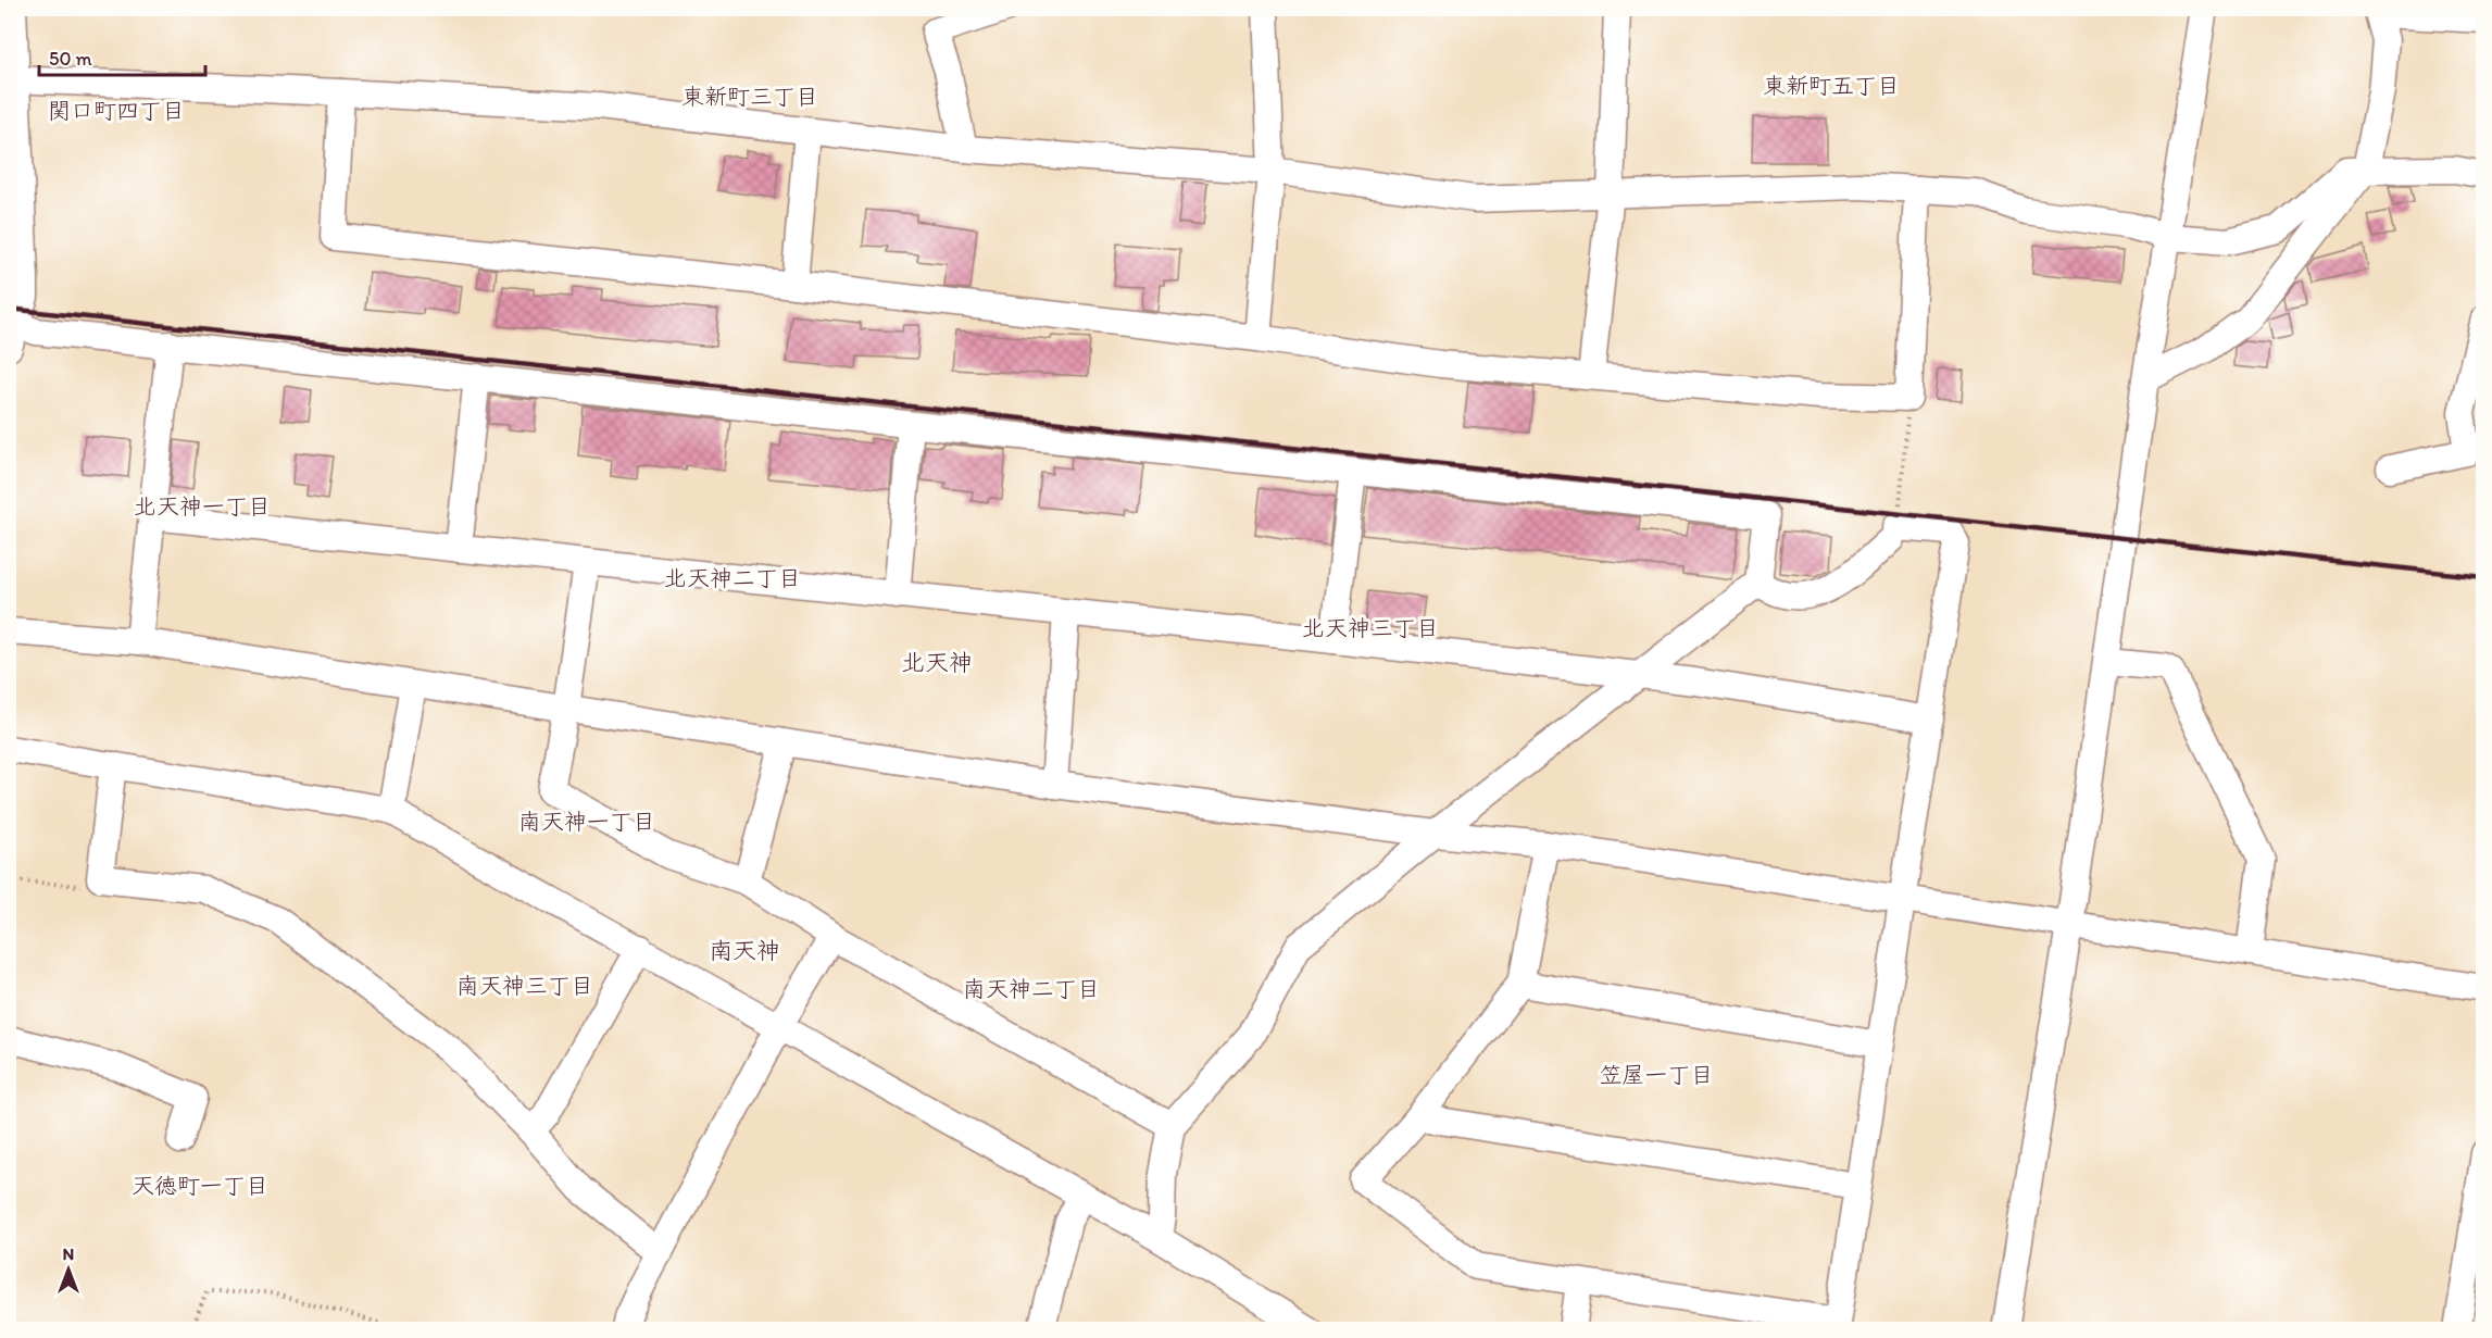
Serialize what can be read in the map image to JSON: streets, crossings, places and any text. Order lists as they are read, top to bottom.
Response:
{
  "districts": [
    "東新町五丁目",
    "東新町三丁目",
    "関口町四丁目",
    "北天神一丁目",
    "北天神二丁目",
    "北天神三丁目",
    "北天神",
    "南天神一丁目",
    "南天神",
    "南天神三丁目",
    "南天神二丁目",
    "笠屋一丁目",
    "天徳町一丁目"
  ],
  "scale_bar": "50 m",
  "north": "top"
}
